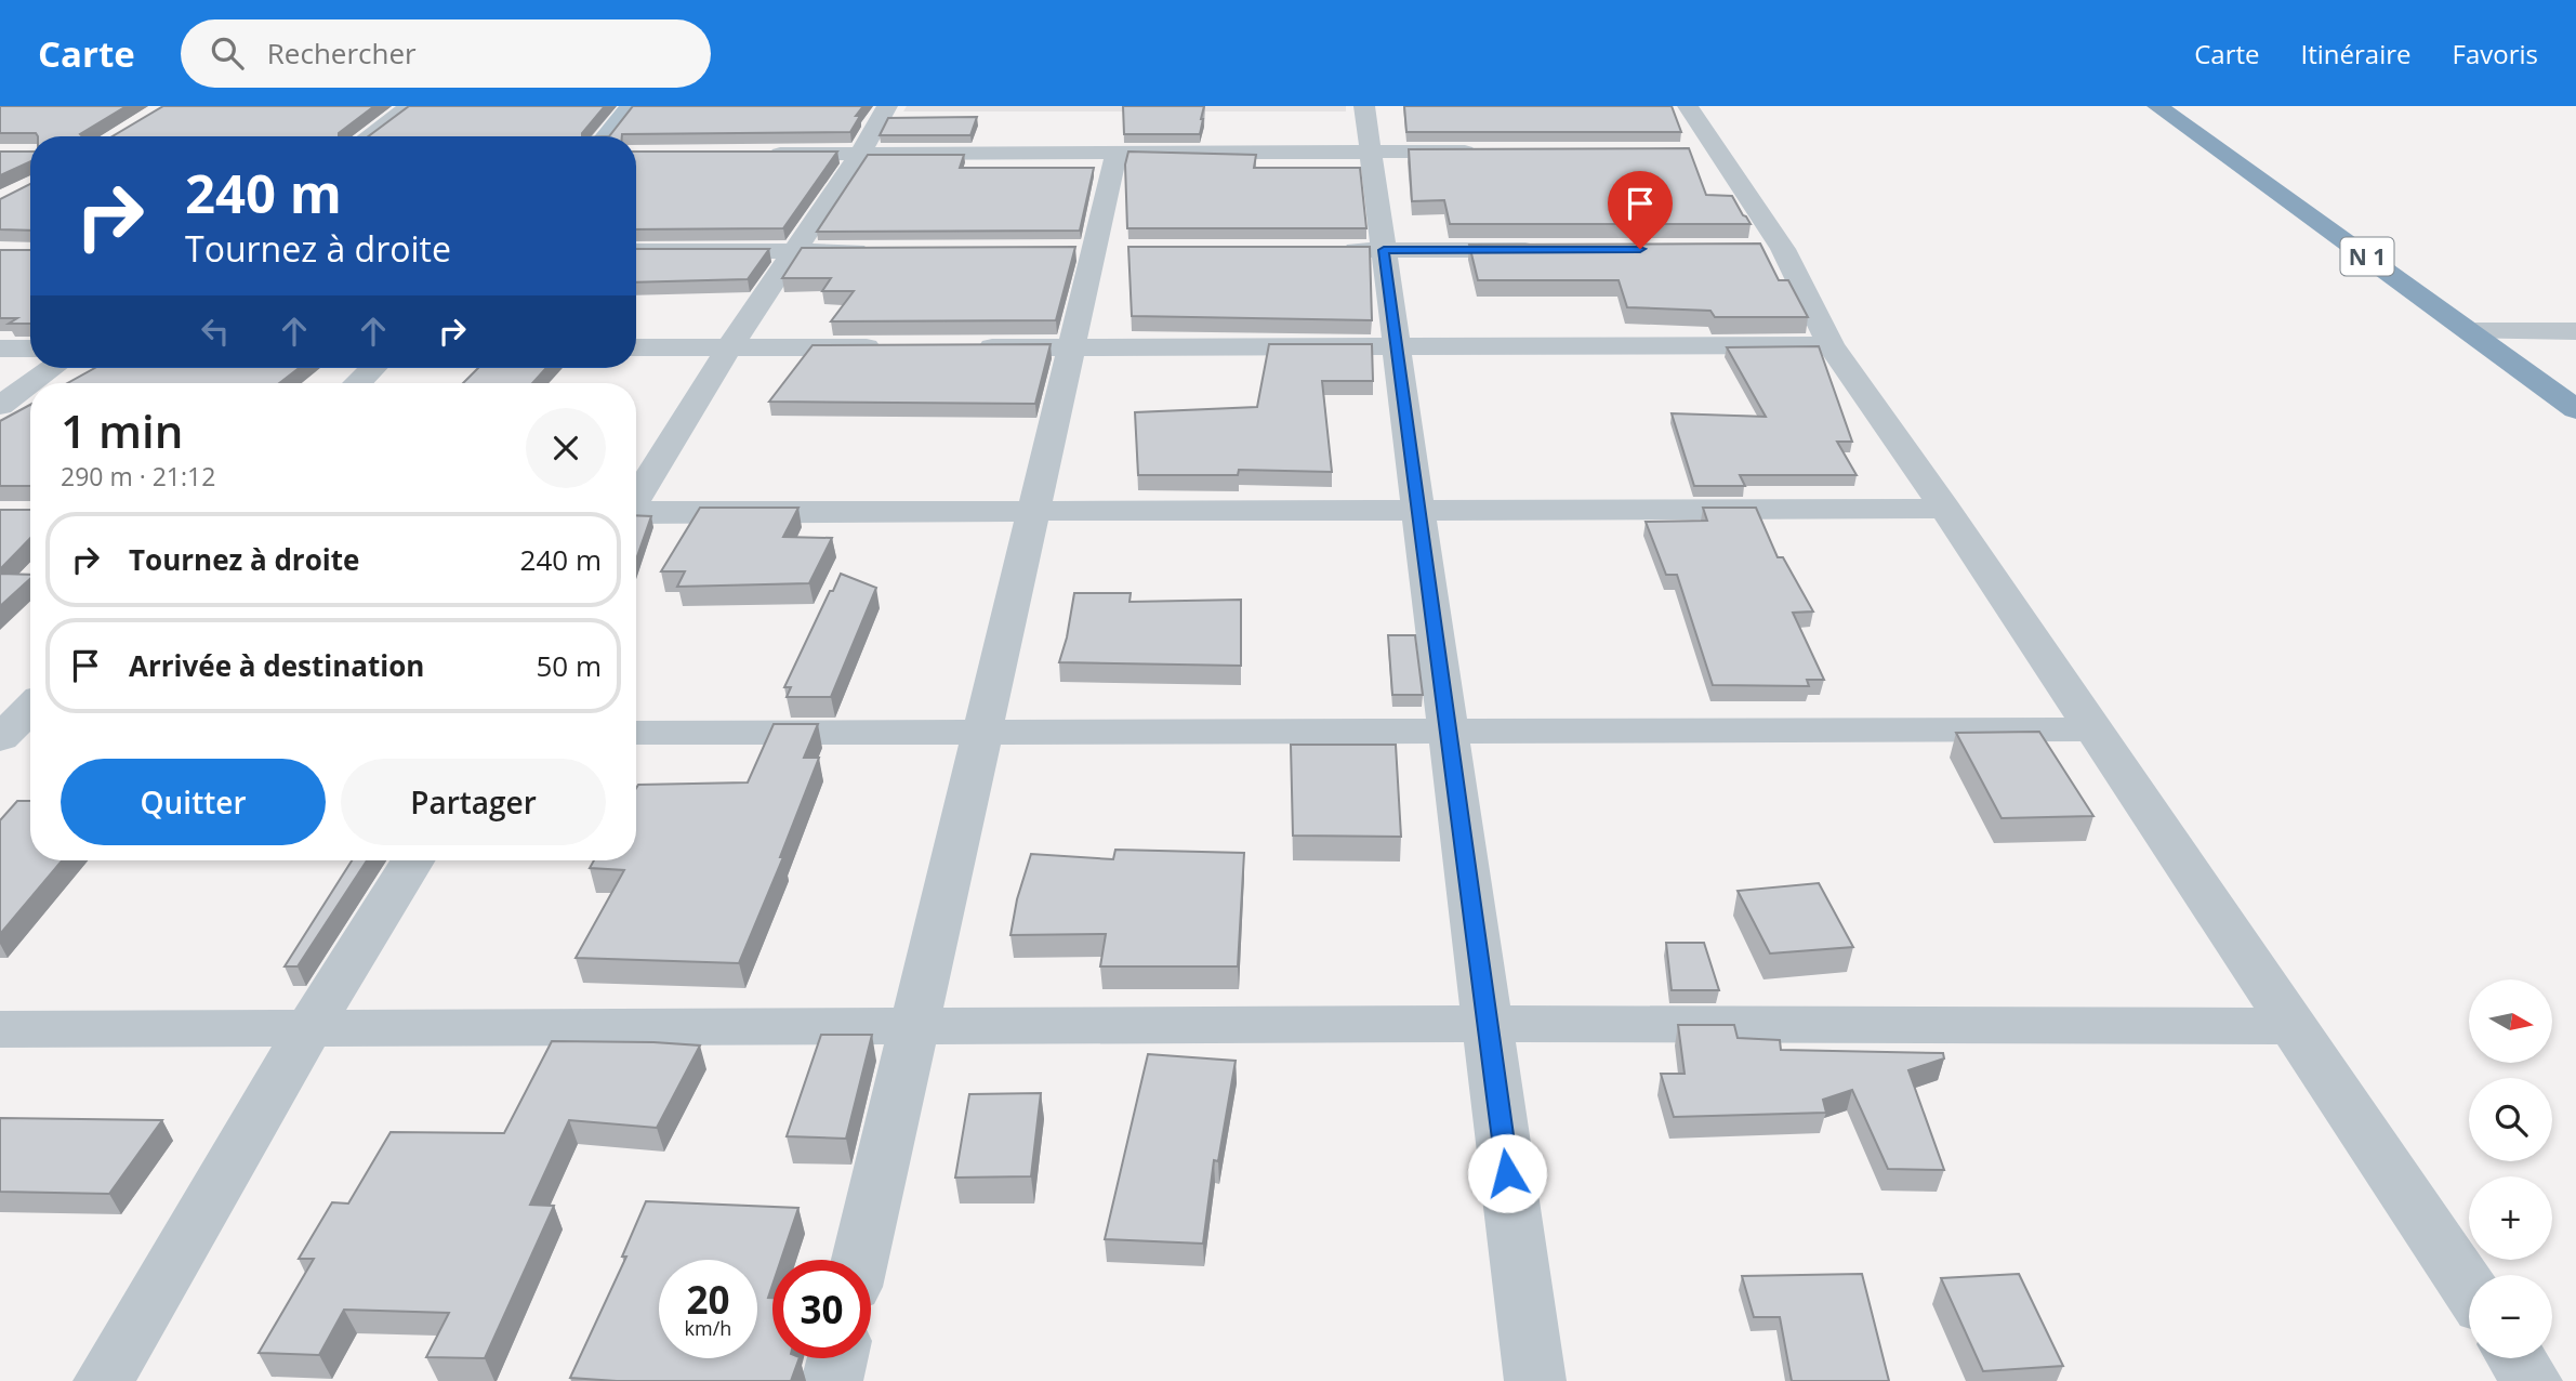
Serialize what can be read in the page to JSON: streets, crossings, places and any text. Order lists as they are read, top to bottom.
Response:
{
  "streets": {
    "highway": ["N 1"]
  },
  "north": "right",
  "page": {
    "header": "Carte",
    "search": "Rechercher",
    "nav": ["Carte", "Itinéraire", "Favoris"],
    "turn": ["240 m", "Tournez à droite"],
    "heading": ["1 min", "290 m · 21:12"],
    "list": [
      {
        "name": "Tournez à droite",
        "value": "240 m"
      },
      {
        "name": "Arrivée à destination",
        "value": "50 m"
      }
    ],
    "buttons": ["Quitter", "Partager"],
    "map_buttons": ["+", "−"],
    "speed": "20 km/h",
    "limit": "30"
  }
}
